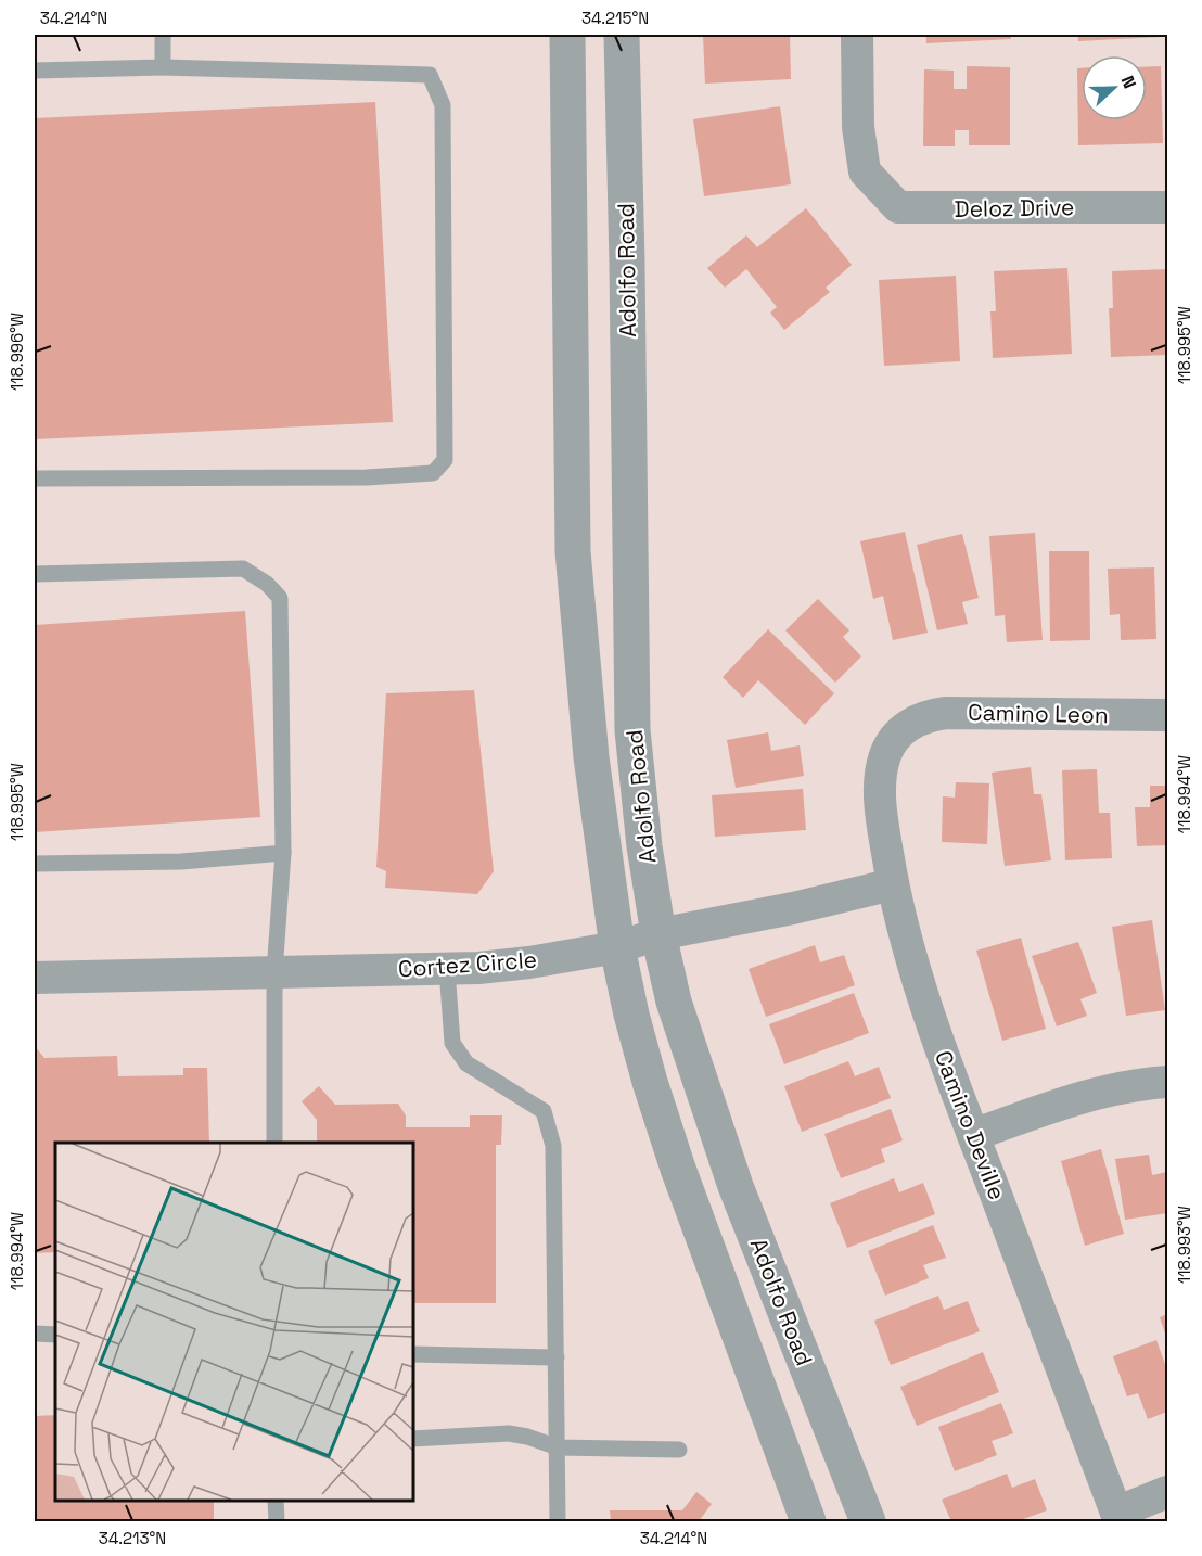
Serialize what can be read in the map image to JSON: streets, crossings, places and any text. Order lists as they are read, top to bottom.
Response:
{
  "streets": {
    "street": [
      "Deloz Drive",
      "Adolfo Road",
      "Camino Leon",
      "Cortez Circle",
      "Camino Deville"
    ]
  },
  "crossings": [
    ["Adolfo Road", "Cortez Circle"],
    ["Camino Leon", "Camino Deville"],
    ["Cortez Circle", "Camino Deville"]
  ],
  "north": "right",
  "coordinates": [
    "34.214°N",
    "34.215°N",
    "118.995°W",
    "118.996°W",
    "118.994°W",
    "118.993°W",
    "34.213°N"
  ]
}
